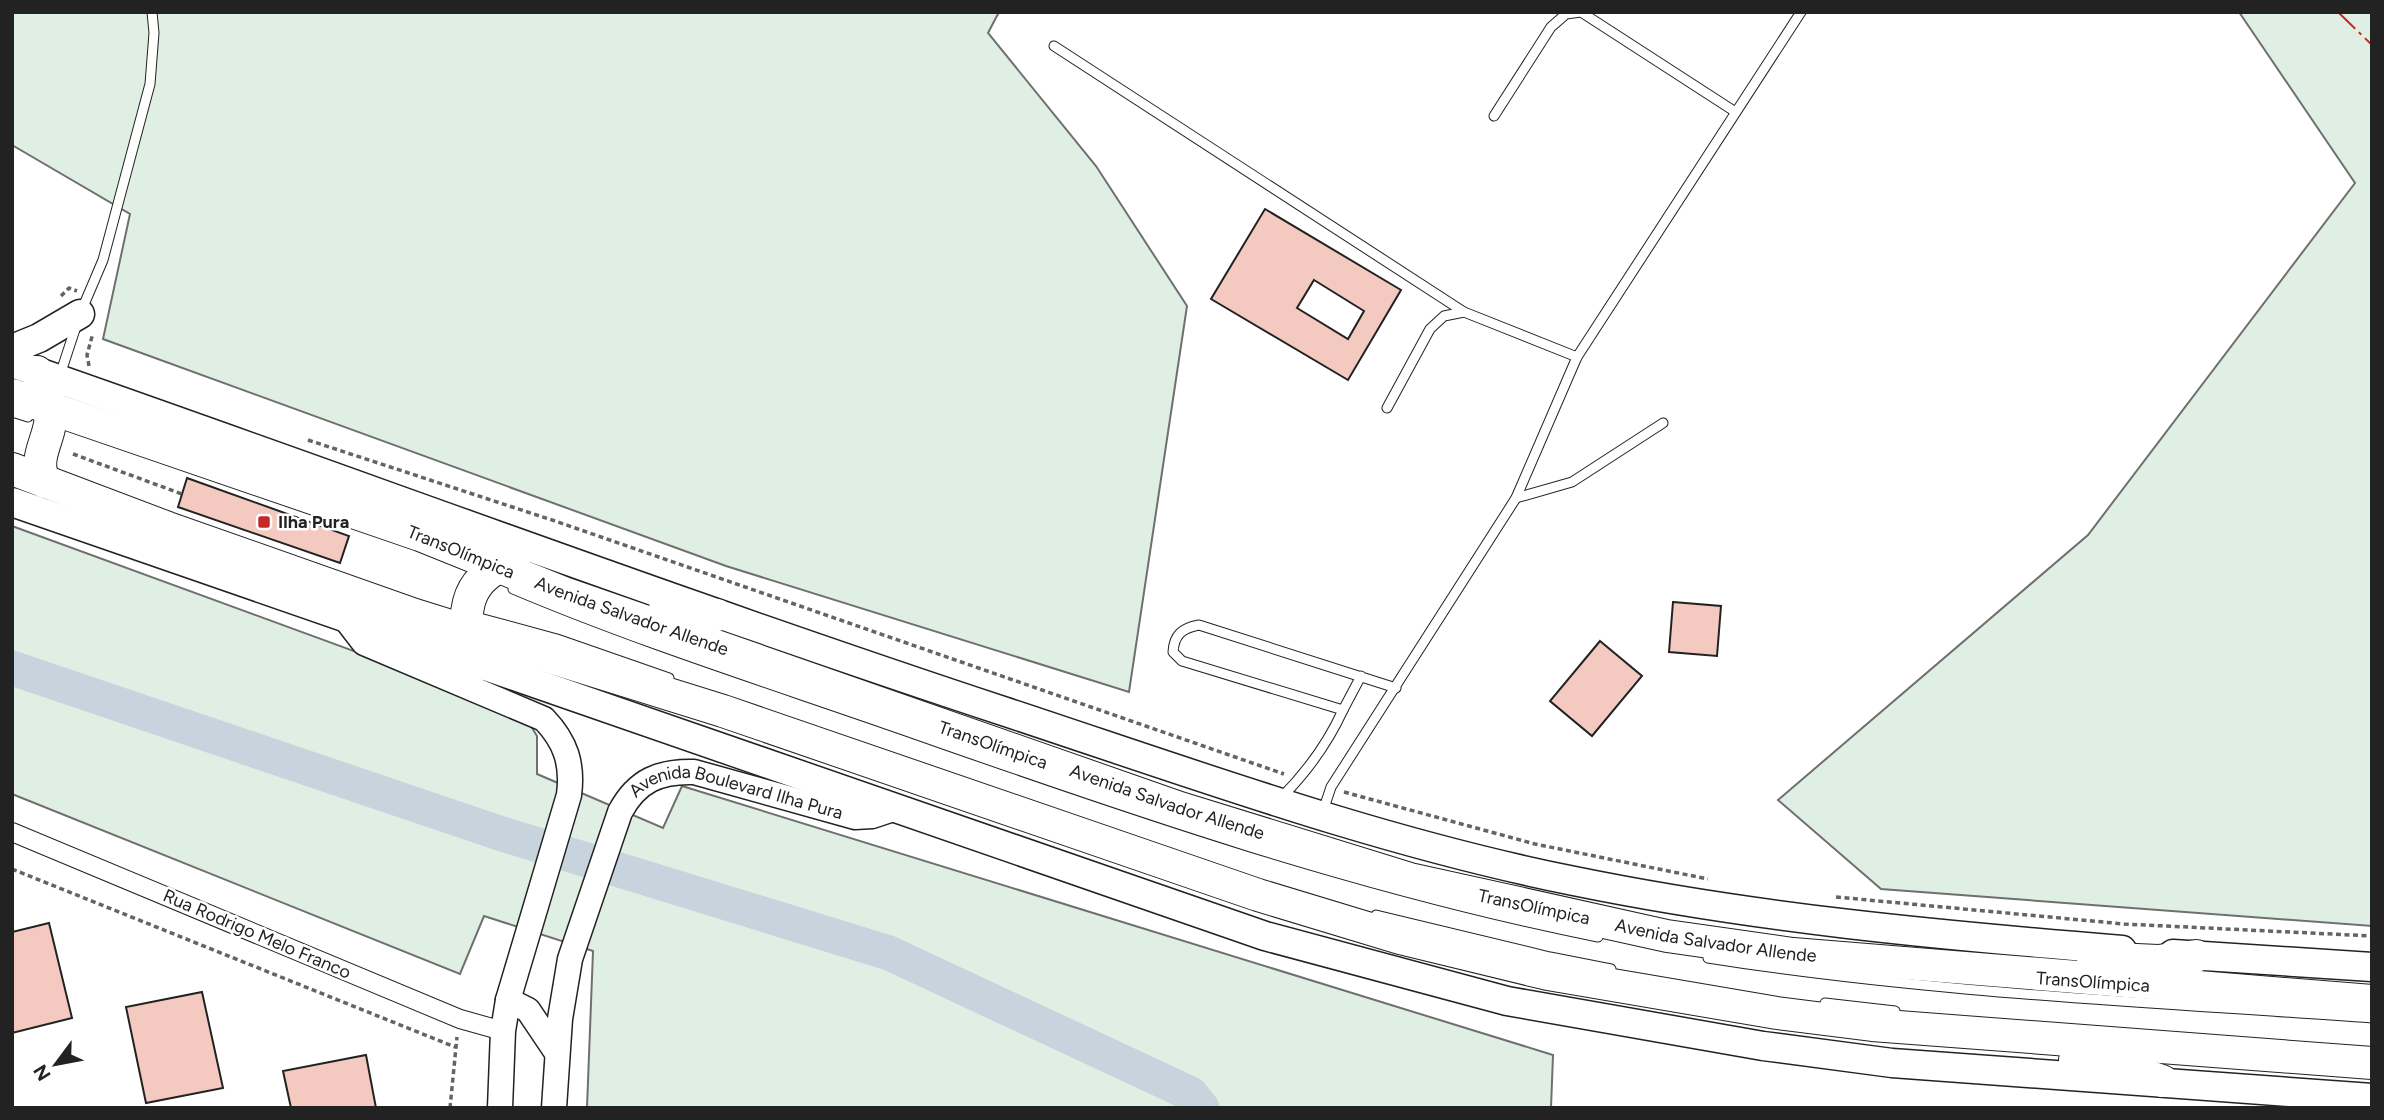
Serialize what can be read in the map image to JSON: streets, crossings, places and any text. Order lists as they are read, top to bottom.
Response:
{
  "streets": {
    "highway": ["Avenida Salvador Allende"],
    "street": ["Avenida Boulevard Ilha Pura", "Rua Rodrigo Melo Franco"],
    "lane": ["TransOlímpica"]
  },
  "crossings": [
    ["TransOlímpica", "Avenida Salvador Allende"]
  ],
  "places": {
    "transit": ["Ilha Pura"]
  },
  "north": "bottom left"
}
